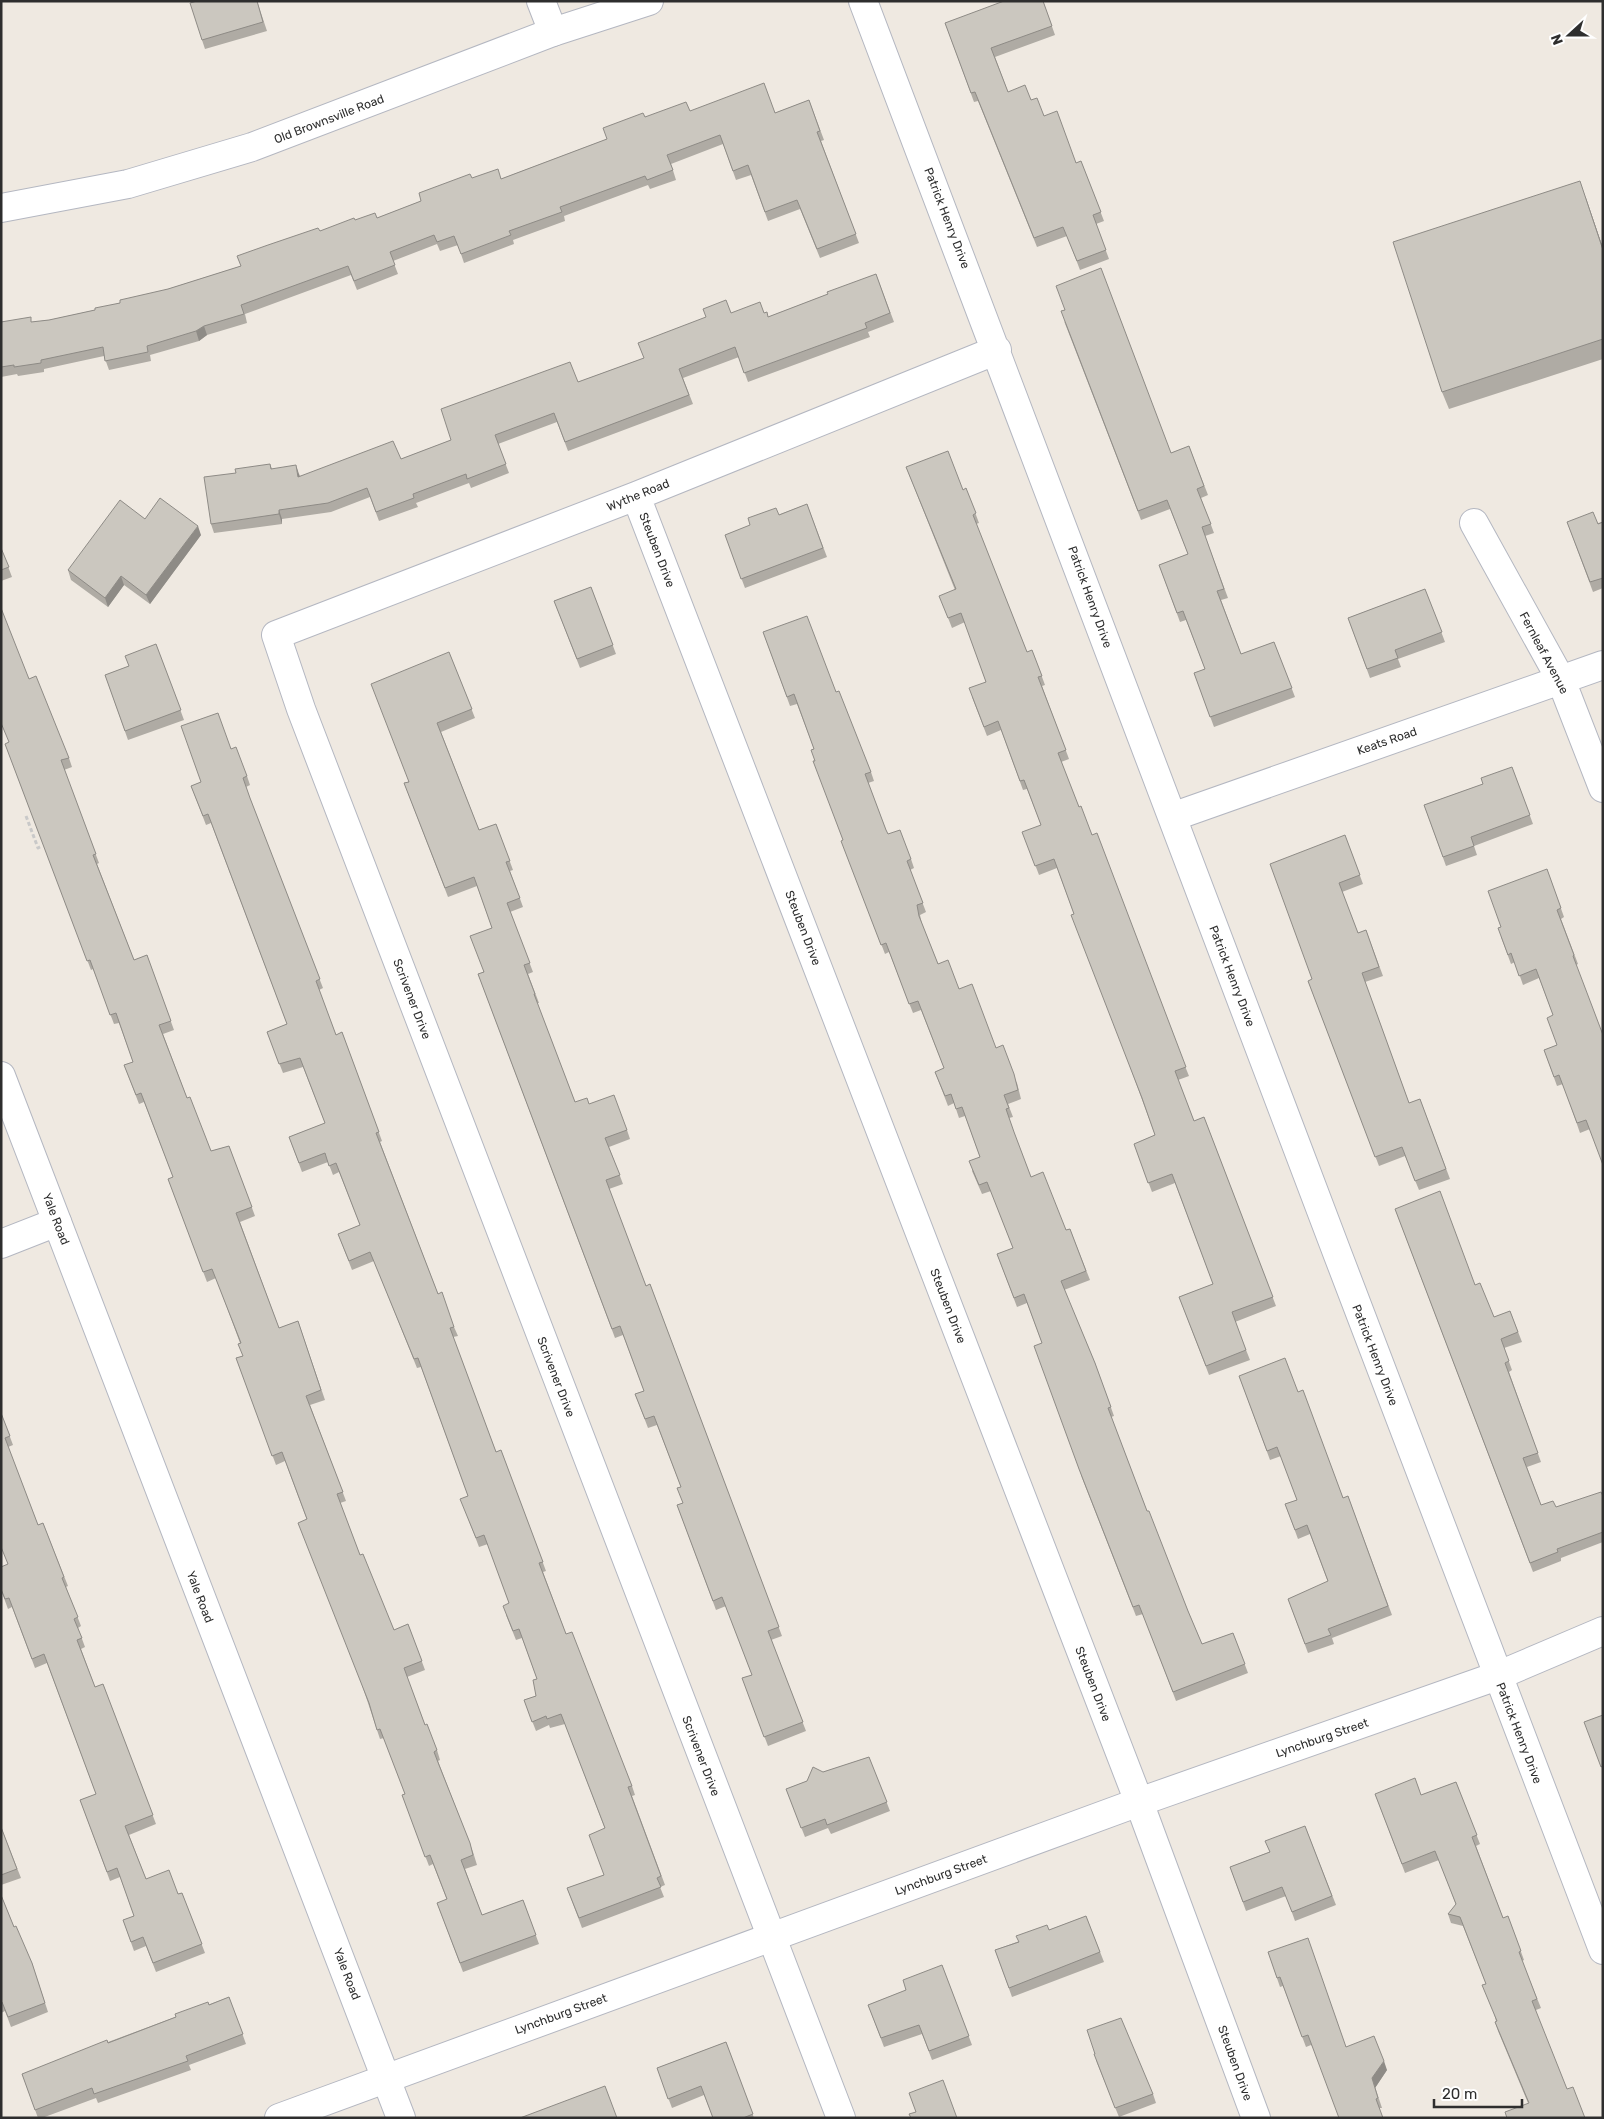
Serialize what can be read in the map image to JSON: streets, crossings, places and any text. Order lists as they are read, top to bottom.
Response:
{
  "streets": {
    "street": [
      "Old Brownsville Road",
      "Patrick Henry Drive",
      "Wythe Road",
      "Steuben Drive",
      "Fernleaf Avenue",
      "Keats Road",
      "Scrivener Drive",
      "Yale Road",
      "Lynchburg Street"
    ]
  },
  "crossings": [
    ["Patrick Henry Drive", "Wythe Road"],
    ["Patrick Henry Drive", "Keats Road"],
    ["Patrick Henry Drive", "Lynchburg Street"],
    ["Wythe Road", "Steuben Drive"],
    ["Wythe Road", "Scrivener Drive"],
    ["Steuben Drive", "Lynchburg Street"],
    ["Fernleaf Avenue", "Keats Road"],
    ["Scrivener Drive", "Lynchburg Street"],
    ["Yale Road", "Lynchburg Street"]
  ],
  "scale_bar": "20 m",
  "north": "left"
}
